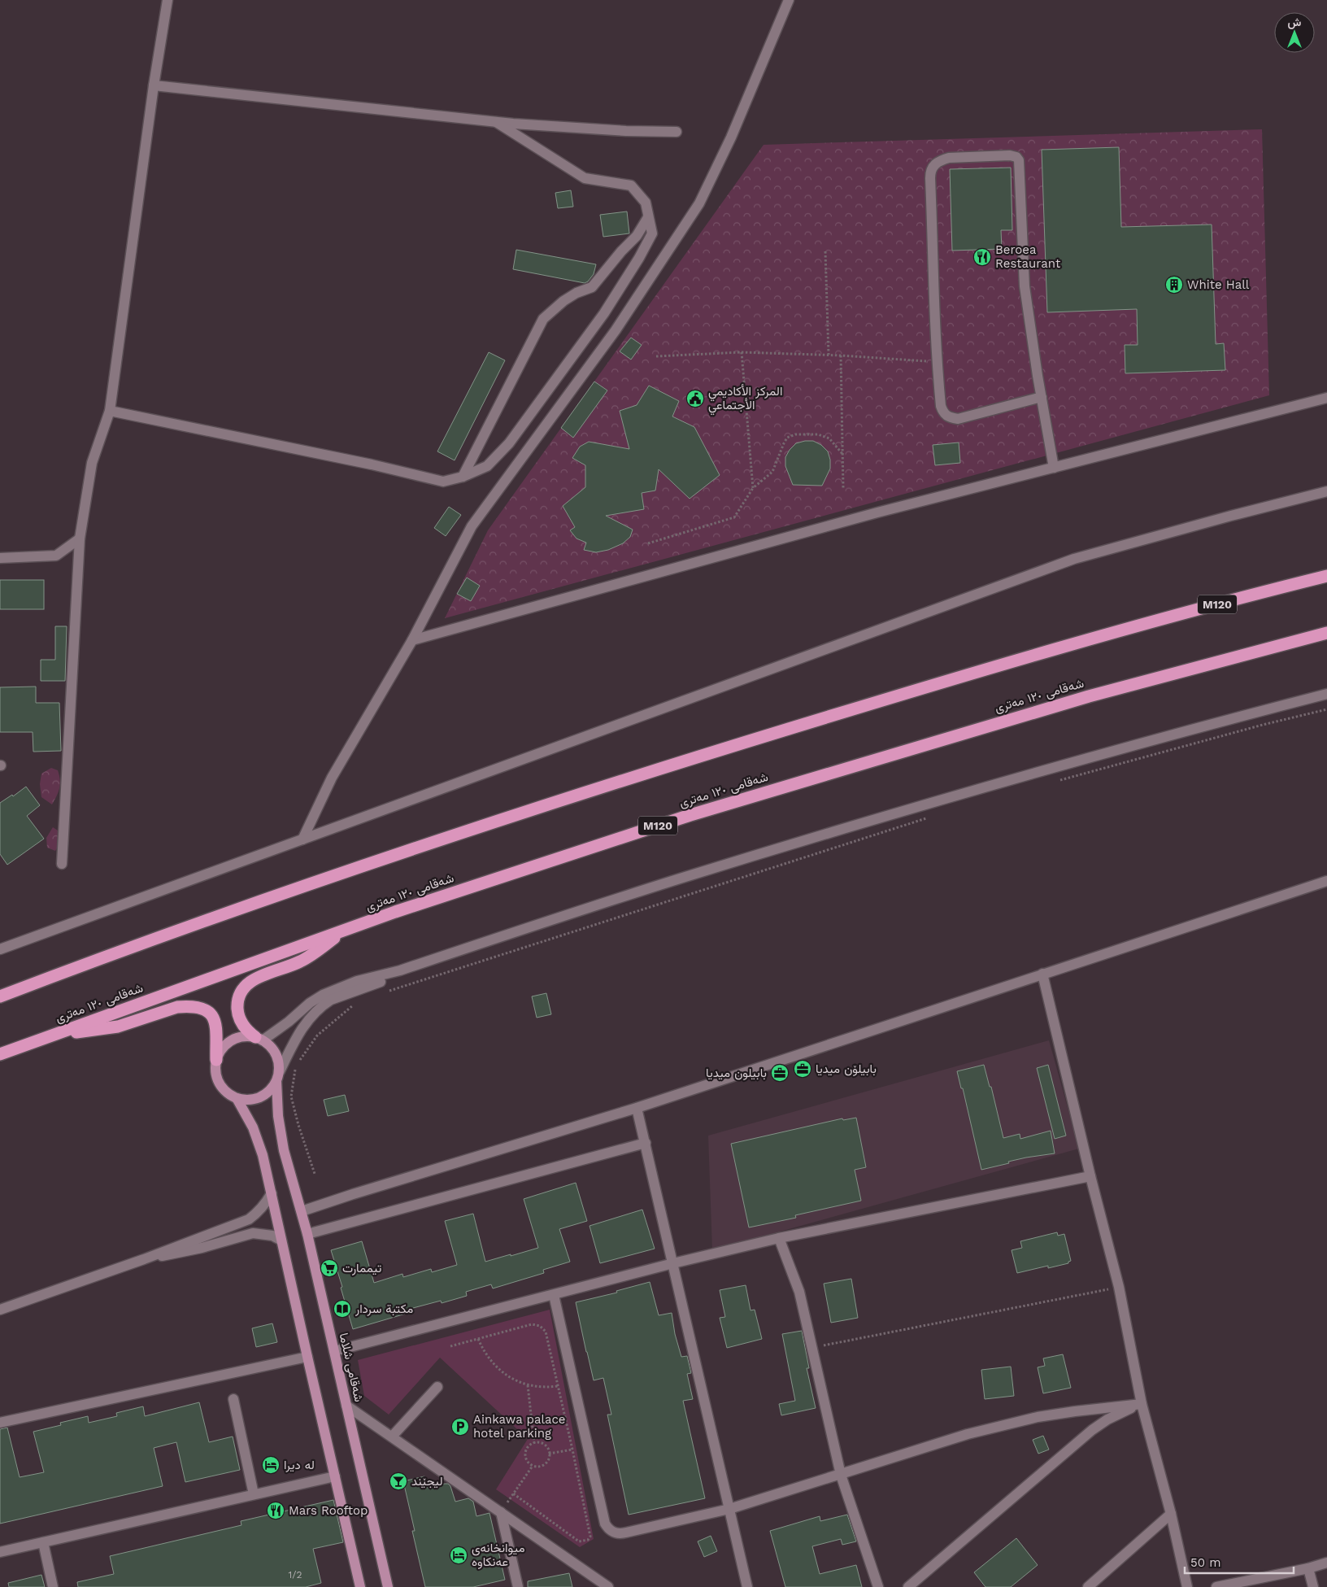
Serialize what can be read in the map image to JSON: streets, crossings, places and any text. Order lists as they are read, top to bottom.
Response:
{
  "streets": {
    "highway": ["M120", "شەقامی ١٢٠ مەتری"],
    "main road": ["شەقامی شلاما"]
  },
  "places": {
    "restaurant": ["Beroea Restaurant", "Mars Rooftop"],
    "building": ["White Hall"],
    "public building": ["المركز الأكاديمي الأجتماعي"],
    "office": ["بابیلۆن میدیا", "بابيلون ميديا"],
    "supermarket": ["تیممارت"],
    "library": ["مكتبة سردار"],
    "parking": ["Ainkawa palace hotel parking"],
    "hotel": ["له ديرا", "میوانخانەی عەنکاوە"],
    "bar": ["لیجێند"]
  },
  "house_numbers": ["1/2"],
  "scale_bar": "50 m",
  "north": "top"
}
